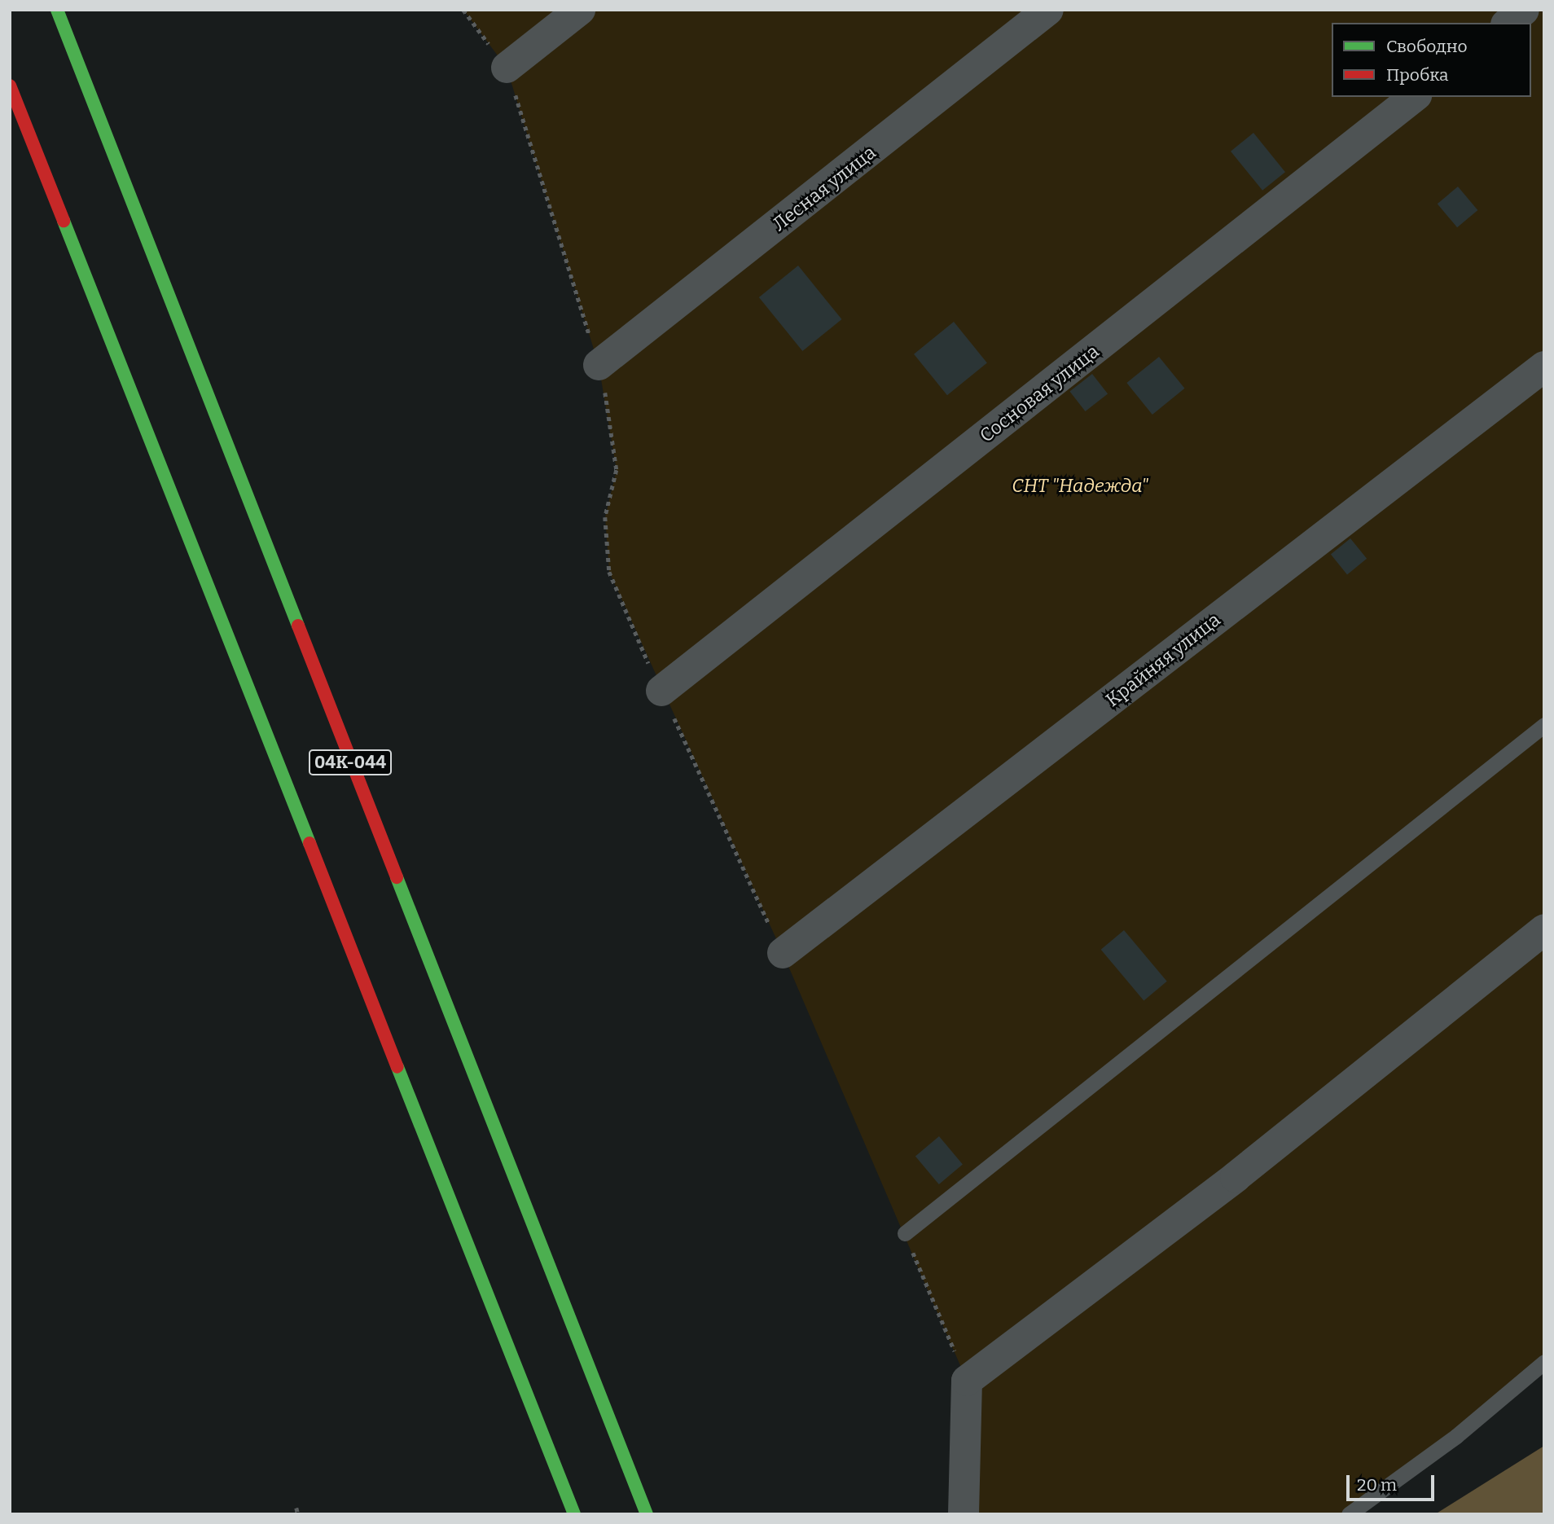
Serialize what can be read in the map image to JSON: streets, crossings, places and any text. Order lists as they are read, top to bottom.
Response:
{
  "streets": {
    "main road": ["04К-044"],
    "street": ["Лесная улица", "Сосновая улица", "Крайняя улица"]
  },
  "parks": ["СНТ \"Надежда\""],
  "legend": ["Свободно", "Пробка"],
  "scale_bar": "20 m"
}
